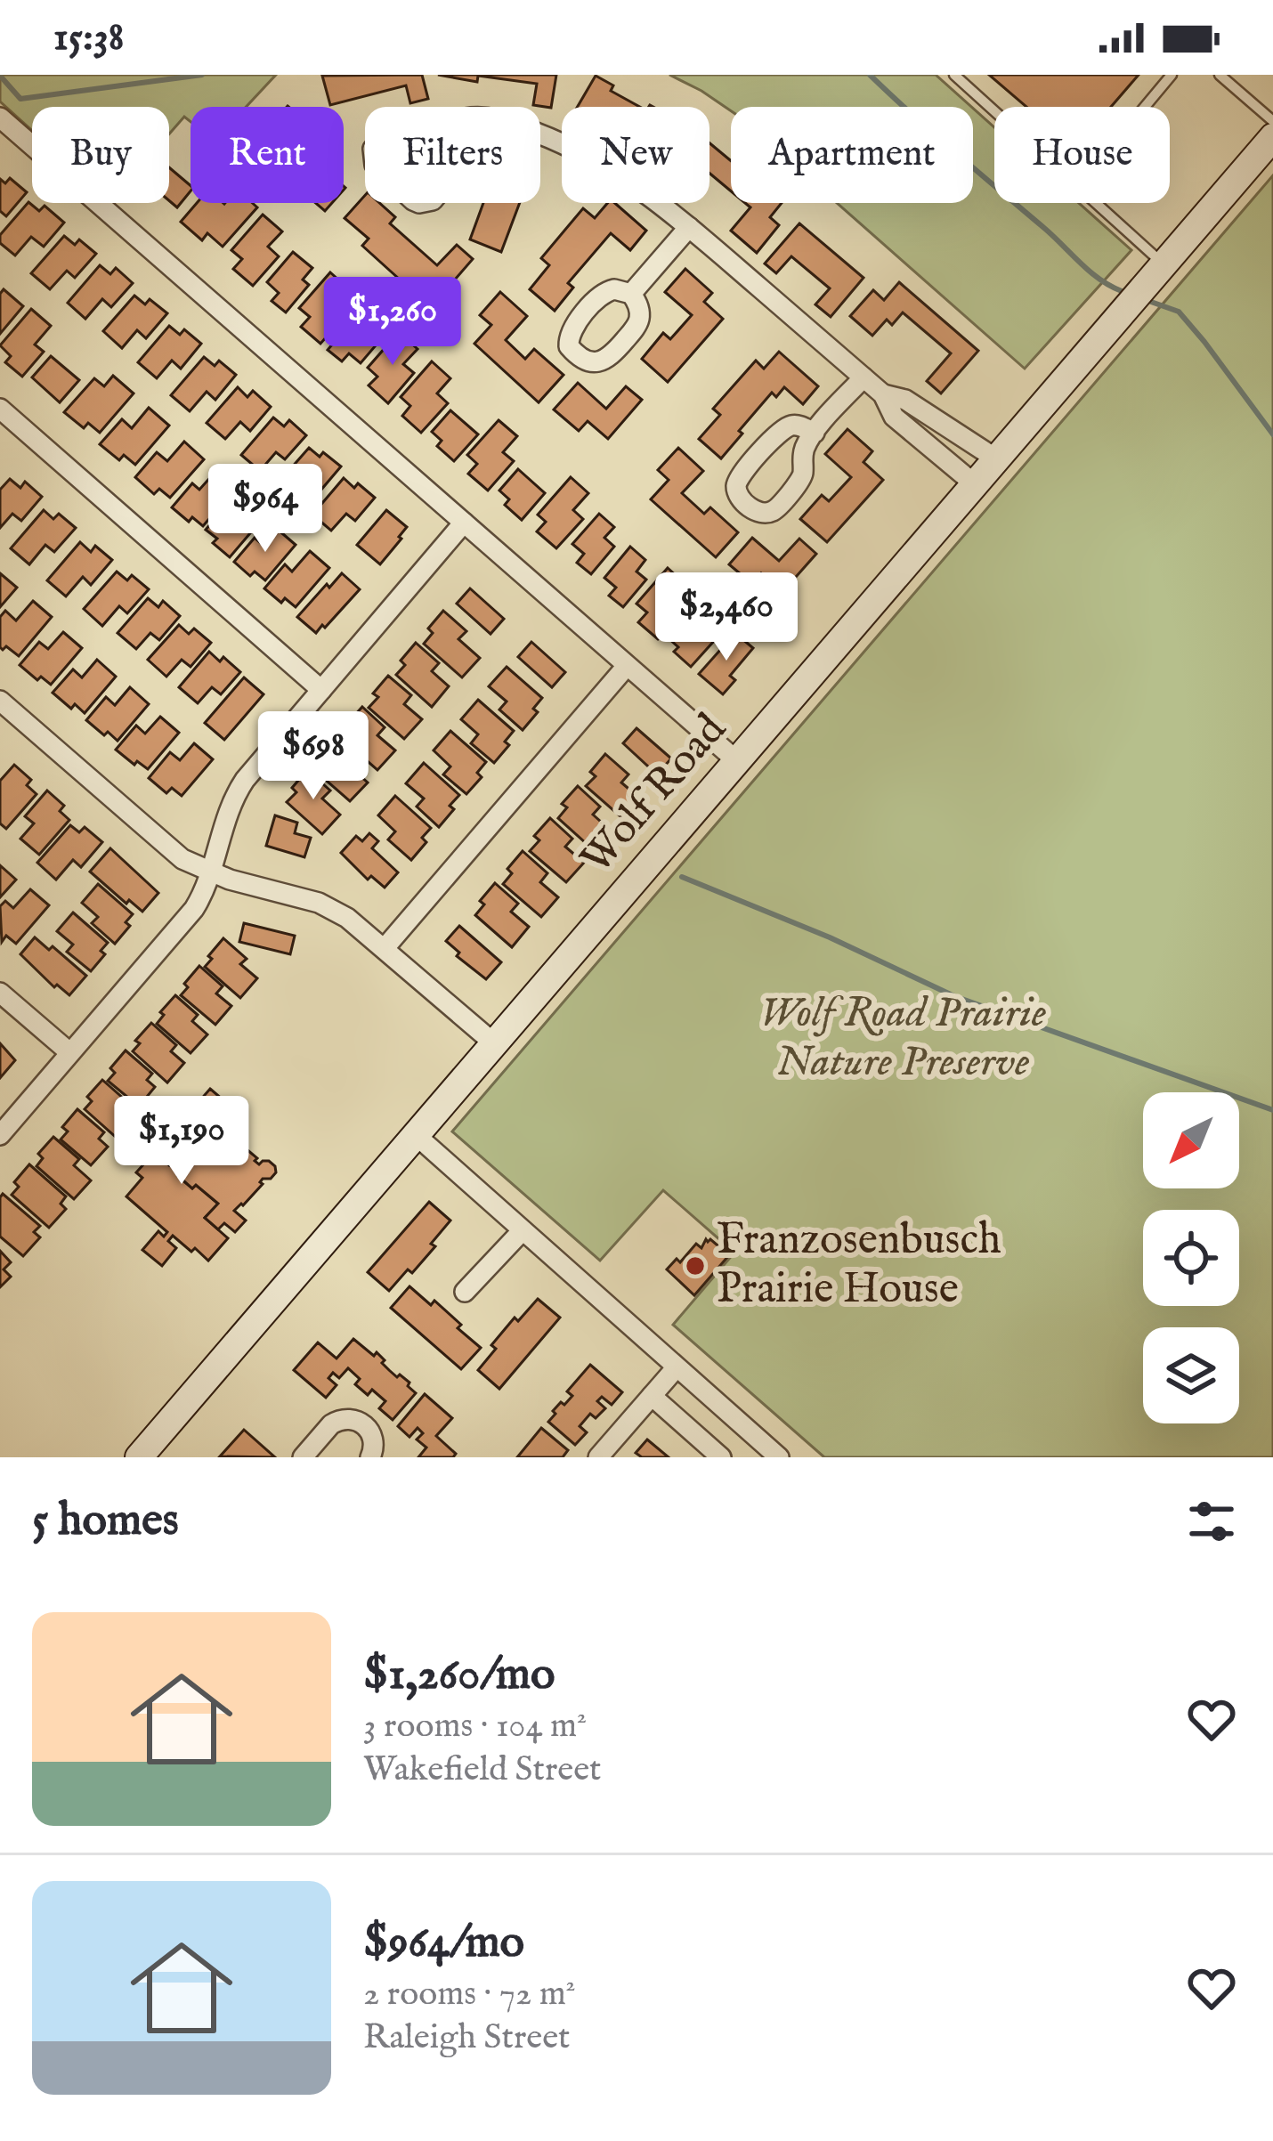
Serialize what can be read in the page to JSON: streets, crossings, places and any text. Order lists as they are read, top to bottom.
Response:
{
  "streets": {
    "main road": ["Wolf Road"]
  },
  "parks": ["Wolf Road Prairie Nature Preserve"],
  "places": ["Franzosenbusch Prairie House"],
  "north": "bottom left",
  "page": {
    "status": "15:38",
    "chip": [
      "Buy",
      "Rent",
      "Filters",
      "New",
      "Apartment",
      "House"
    ],
    "price": [
      "$1,260",
      "$964",
      "$2,460",
      "$698",
      "$1,190"
    ],
    "heading": "5 homes",
    "list": [
      {
        "name": "$1,260/mo",
        "note": "3 rooms · 104 m² · Wakefield Street"
      },
      {
        "name": "$964/mo",
        "note": "2 rooms · 72 m² · Raleigh Street"
      }
    ]
  }
}
